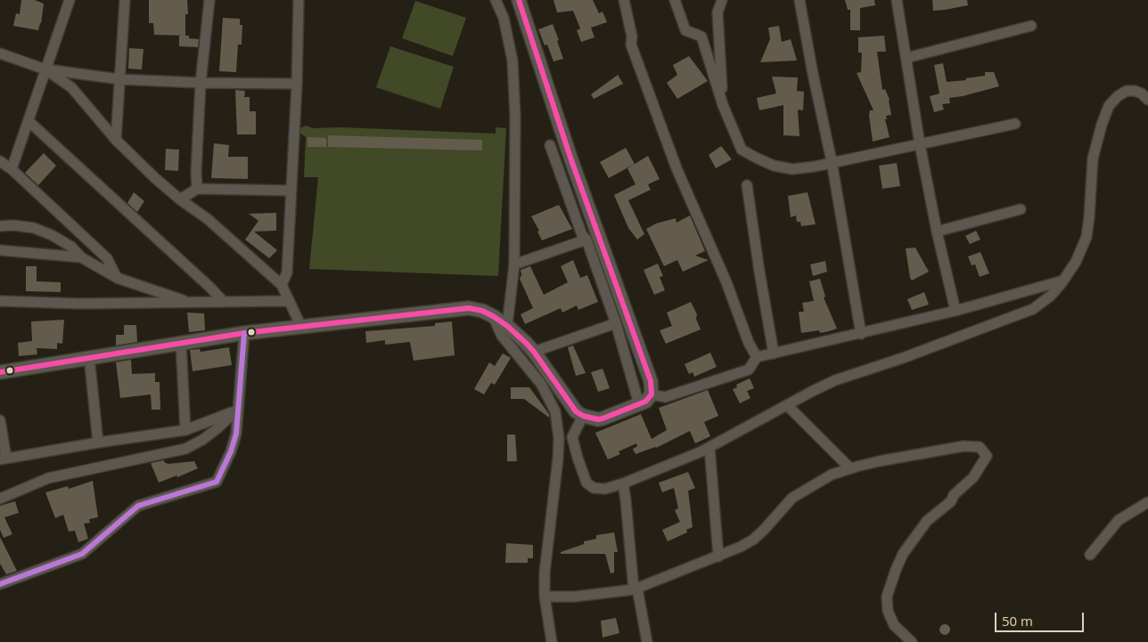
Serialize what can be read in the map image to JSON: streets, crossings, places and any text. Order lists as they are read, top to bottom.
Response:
{
  "scale_bar": "50 m"
}
